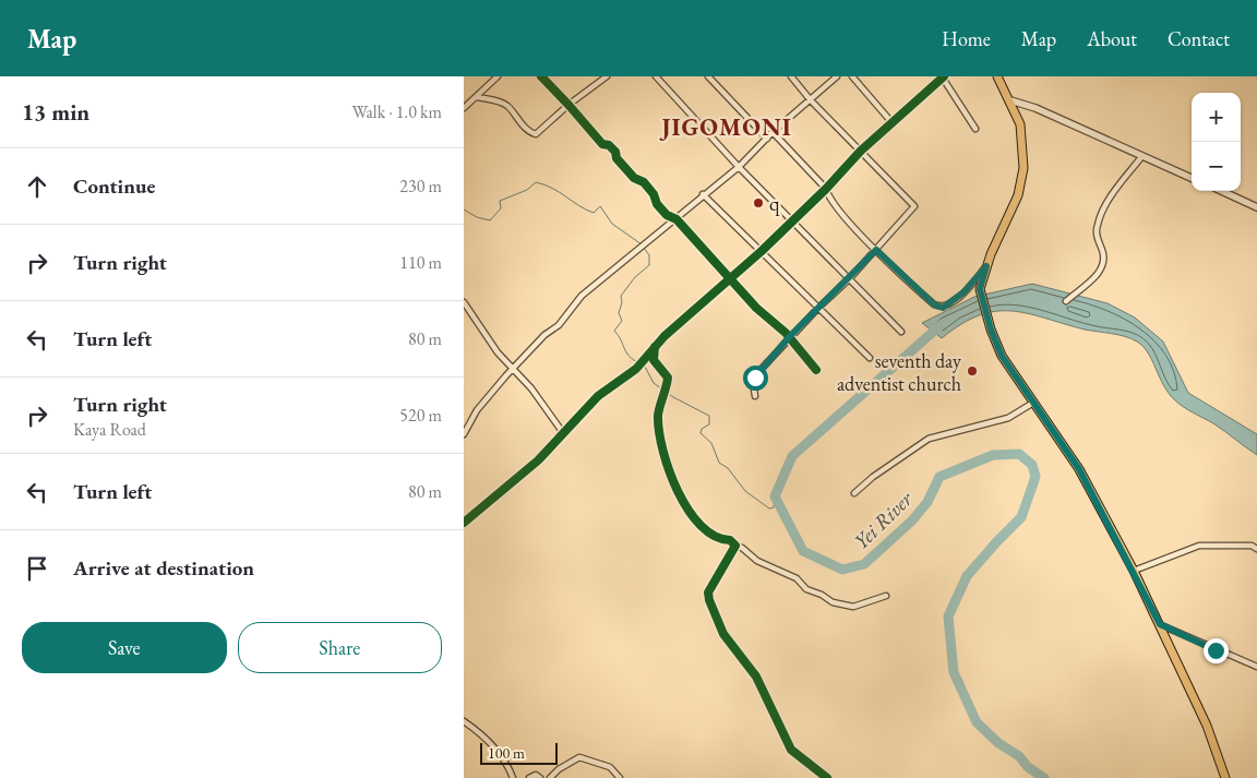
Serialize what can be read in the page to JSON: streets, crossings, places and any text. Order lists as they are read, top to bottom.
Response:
{
  "districts": ["JIGOMONI"],
  "water": ["Yei River"],
  "places": ["q", "seventh day adventist church"],
  "scale_bar": "100 m",
  "page": {
    "header": "Map",
    "nav": [
      "Home",
      "Map",
      "About",
      "Contact"
    ],
    "heading": ["13 min", "Walk · 1.0 km"],
    "map_buttons": ["+", "−"],
    "list": [
      ["Continue", "230 m"],
      ["Turn right", "110 m"],
      ["Turn left", "80 m"],
      ["Turn right", "Kaya Road", "520 m"],
      ["Turn left", "80 m"],
      "Arrive at destination"
    ],
    "buttons": ["Save", "Share"],
    "scale": "100 m"
  }
}
